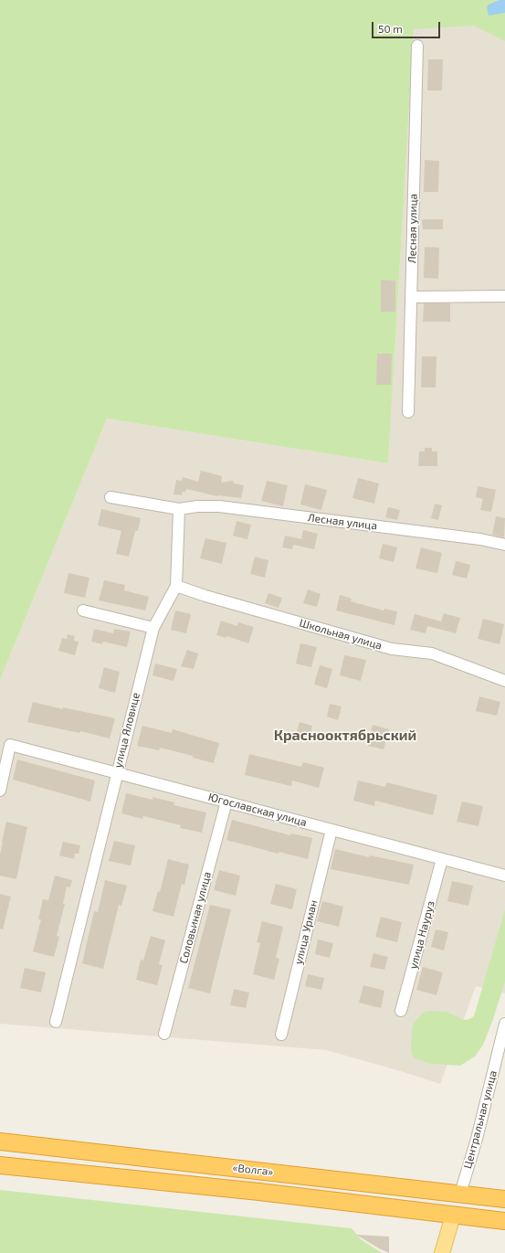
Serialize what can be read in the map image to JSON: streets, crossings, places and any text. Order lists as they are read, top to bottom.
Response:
{
  "streets": {
    "highway": ["«Волга»"],
    "street": [
      "Лесная улица",
      "Школьная улица",
      "улица Яловице",
      "Югославская улица",
      "Соловьиная улица",
      "улица Урман",
      "улица Науруз",
      "Центральная улица"
    ]
  },
  "crossings": [
    ["Лесная улица", "улица Яловице"],
    ["Школьная улица", "улица Яловице"],
    ["улица Яловице", "Югославская улица"],
    ["Югославская улица", "Соловьиная улица"],
    ["Югославская улица", "улица Урман"],
    ["Югославская улица", "улица Науруз"],
    ["Центральная улица", "«Волга»"]
  ],
  "districts": ["Краснооктябрьский"],
  "scale_bar": "50 m"
}
